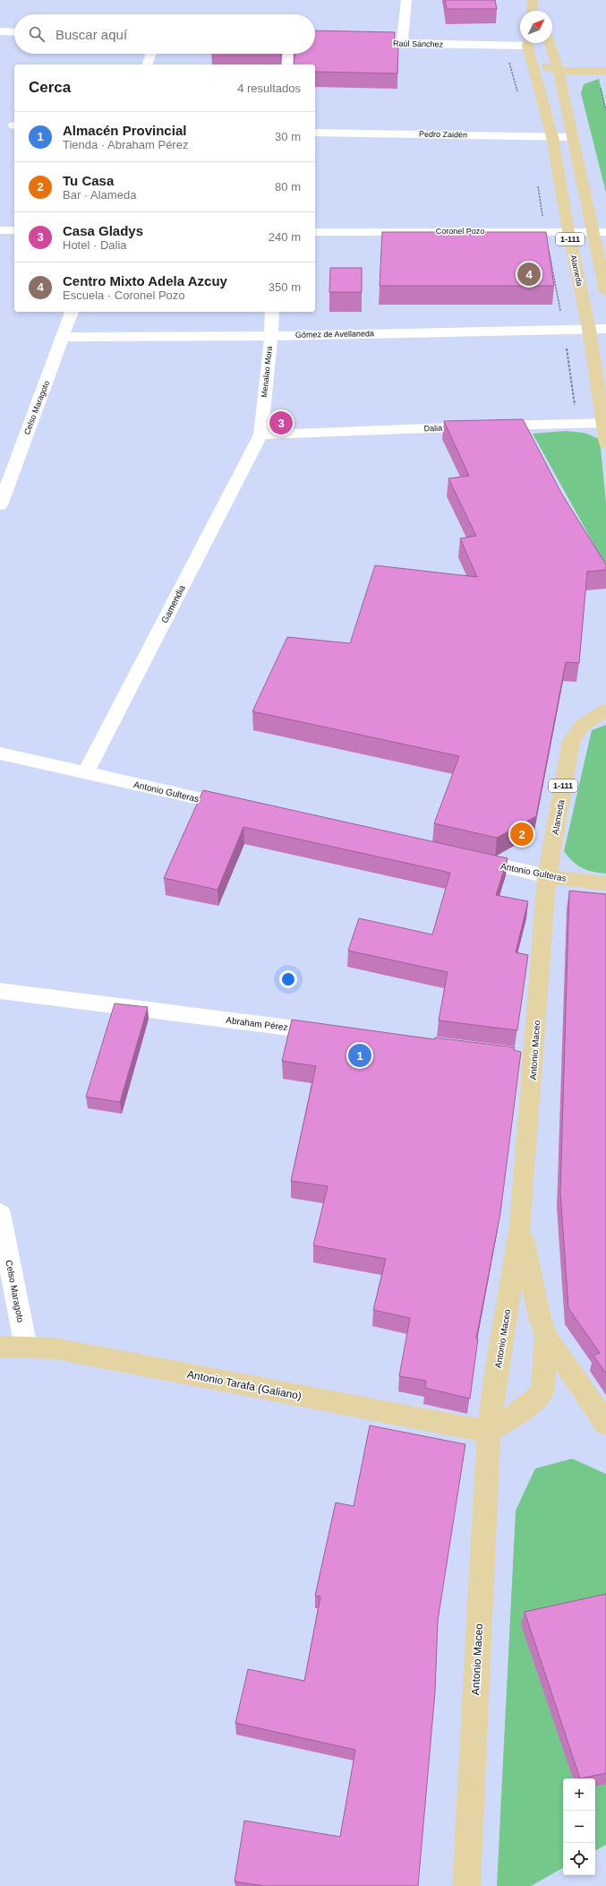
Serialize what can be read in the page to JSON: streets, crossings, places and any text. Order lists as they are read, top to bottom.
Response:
{
  "streets": {
    "main road": [
      "1-111",
      "Alameda",
      "Antonio Gulteras",
      "Antonio Maceo",
      "Antonio Tarafa (Galiano)"
    ],
    "street": [
      "Raúl Sánchez",
      "Pedro Zaidén",
      "Coronel Pozo",
      "Gómez de Avellaneda",
      "Menalao Mora",
      "Celso Maragoto",
      "Dalia",
      "Gamendia",
      "Abraham Pérez"
    ]
  },
  "crossings": [
    ["Pedro Zaidén", "1-111"],
    ["Pedro Zaidén", "Alameda"],
    ["Coronel Pozo", "1-111"],
    ["Coronel Pozo", "Alameda"],
    ["Alameda", "Gómez de Avellaneda"],
    ["Alameda", "Dalia"],
    ["Alameda", "Antonio Gulteras"],
    ["Alameda", "Antonio Maceo"],
    ["Gómez de Avellaneda", "Menalao Mora"],
    ["Gómez de Avellaneda", "Celso Maragoto"],
    ["Menalao Mora", "Dalia"],
    ["Menalao Mora", "Gamendia"],
    ["Celso Maragoto", "Antonio Tarafa (Galiano)"],
    ["Dalia", "Gamendia"],
    ["Gamendia", "Antonio Gulteras"],
    ["Antonio Gulteras", "Antonio Maceo"],
    ["Antonio Maceo", "Antonio Tarafa (Galiano)"]
  ],
  "north": "top right",
  "page": {
    "search": "Buscar aquí",
    "heading": ["Cerca", "4 resultados"],
    "list": [
      {
        "mark": "1",
        "name": "Almacén Provincial",
        "note": "Tienda · Abraham Pérez",
        "value": "30 m"
      },
      {
        "mark": "2",
        "name": "Tu Casa",
        "note": "Bar · Alameda",
        "value": "80 m"
      },
      {
        "mark": "3",
        "name": "Casa Gladys",
        "note": "Hotel · Dalia",
        "value": "240 m"
      },
      {
        "mark": "4",
        "name": "Centro Mixto Adela Azcuy",
        "note": "Escuela · Coronel Pozo",
        "value": "350 m"
      }
    ],
    "pins": [
      "4",
      "3",
      "2",
      "1"
    ],
    "map_buttons": ["+", "−"]
  }
}
